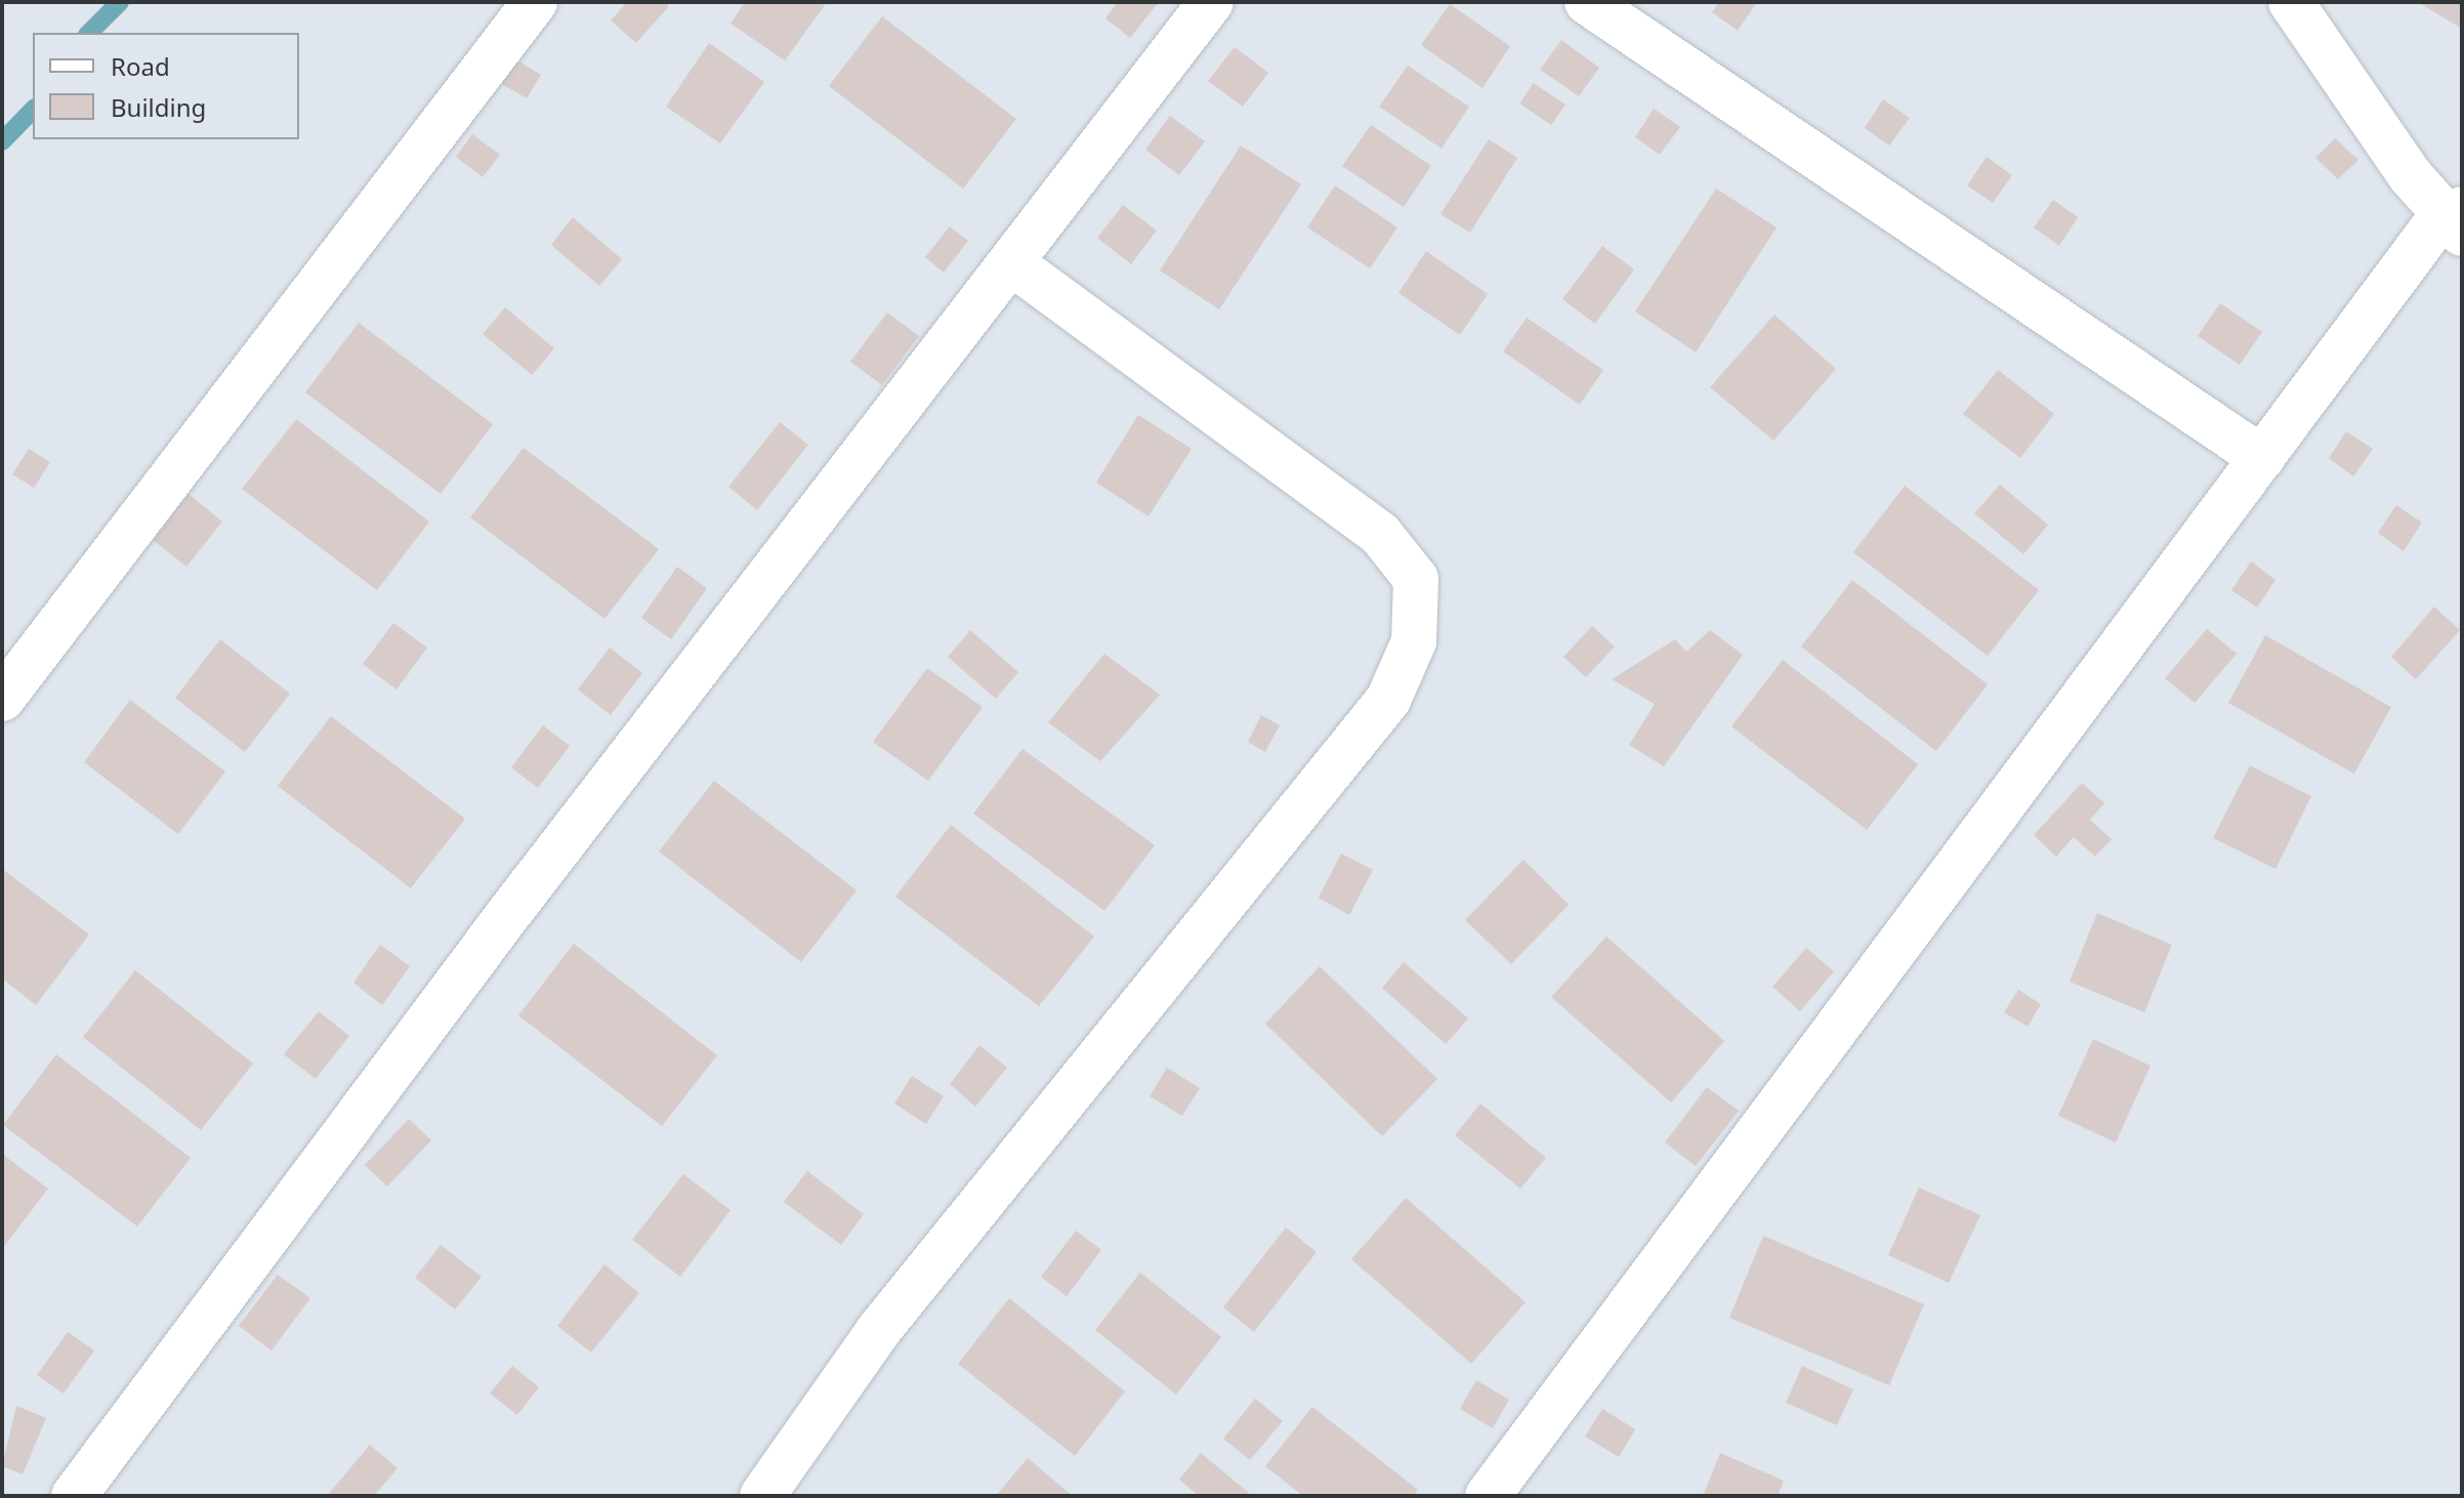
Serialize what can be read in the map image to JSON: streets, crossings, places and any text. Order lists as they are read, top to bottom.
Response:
{
  "legend": ["Road", "Building"]
}
